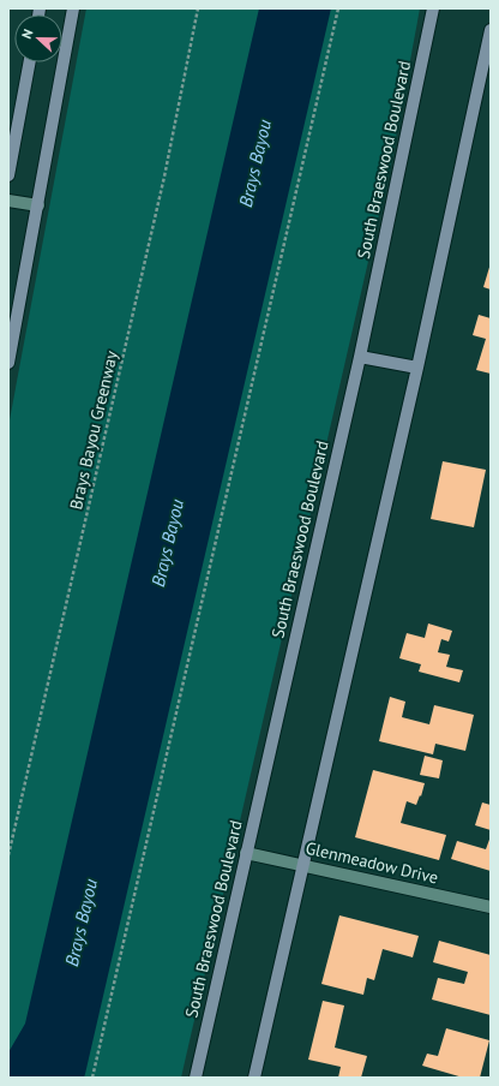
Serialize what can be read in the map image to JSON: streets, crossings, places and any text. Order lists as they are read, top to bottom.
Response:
{
  "streets": {
    "main road": ["South Braeswood Boulevard"],
    "street": ["Glenmeadow Drive"],
    "path": ["Brays Bayou Greenway"]
  },
  "crossings": [
    ["South Braeswood Boulevard", "Glenmeadow Drive"]
  ],
  "water": ["Brays Bayou"],
  "north": "left"
}
